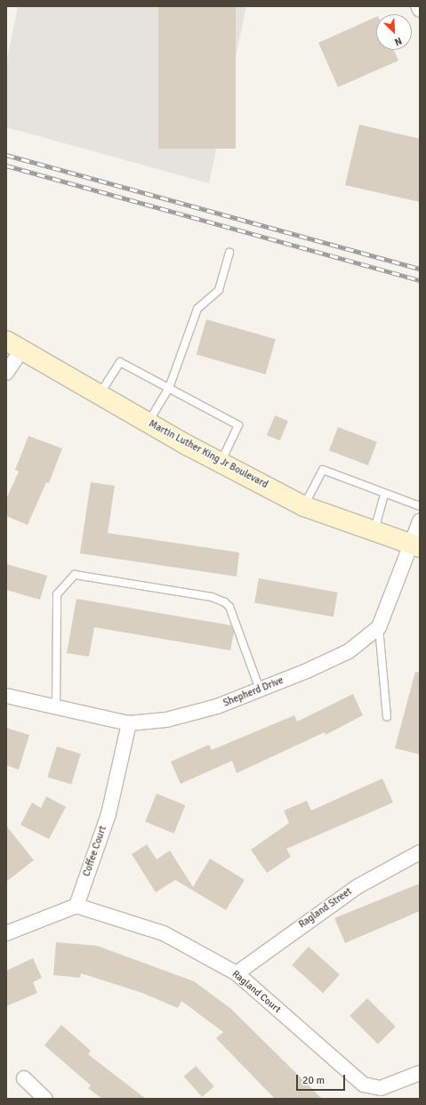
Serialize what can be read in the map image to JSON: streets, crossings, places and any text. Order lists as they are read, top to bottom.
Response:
{
  "streets": {
    "main road": ["Martin Luther King Jr Boulevard"],
    "street": [
      "Shepherd Drive",
      "Coffee Court",
      "Ragland Street",
      "Ragland Court"
    ]
  },
  "crossings": [
    ["Martin Luther King Jr Boulevard", "Shepherd Drive"],
    ["Shepherd Drive", "Coffee Court"],
    ["Coffee Court", "Ragland Court"],
    ["Ragland Street", "Ragland Court"]
  ],
  "scale_bar": "20 m",
  "north": "bottom right"
}
